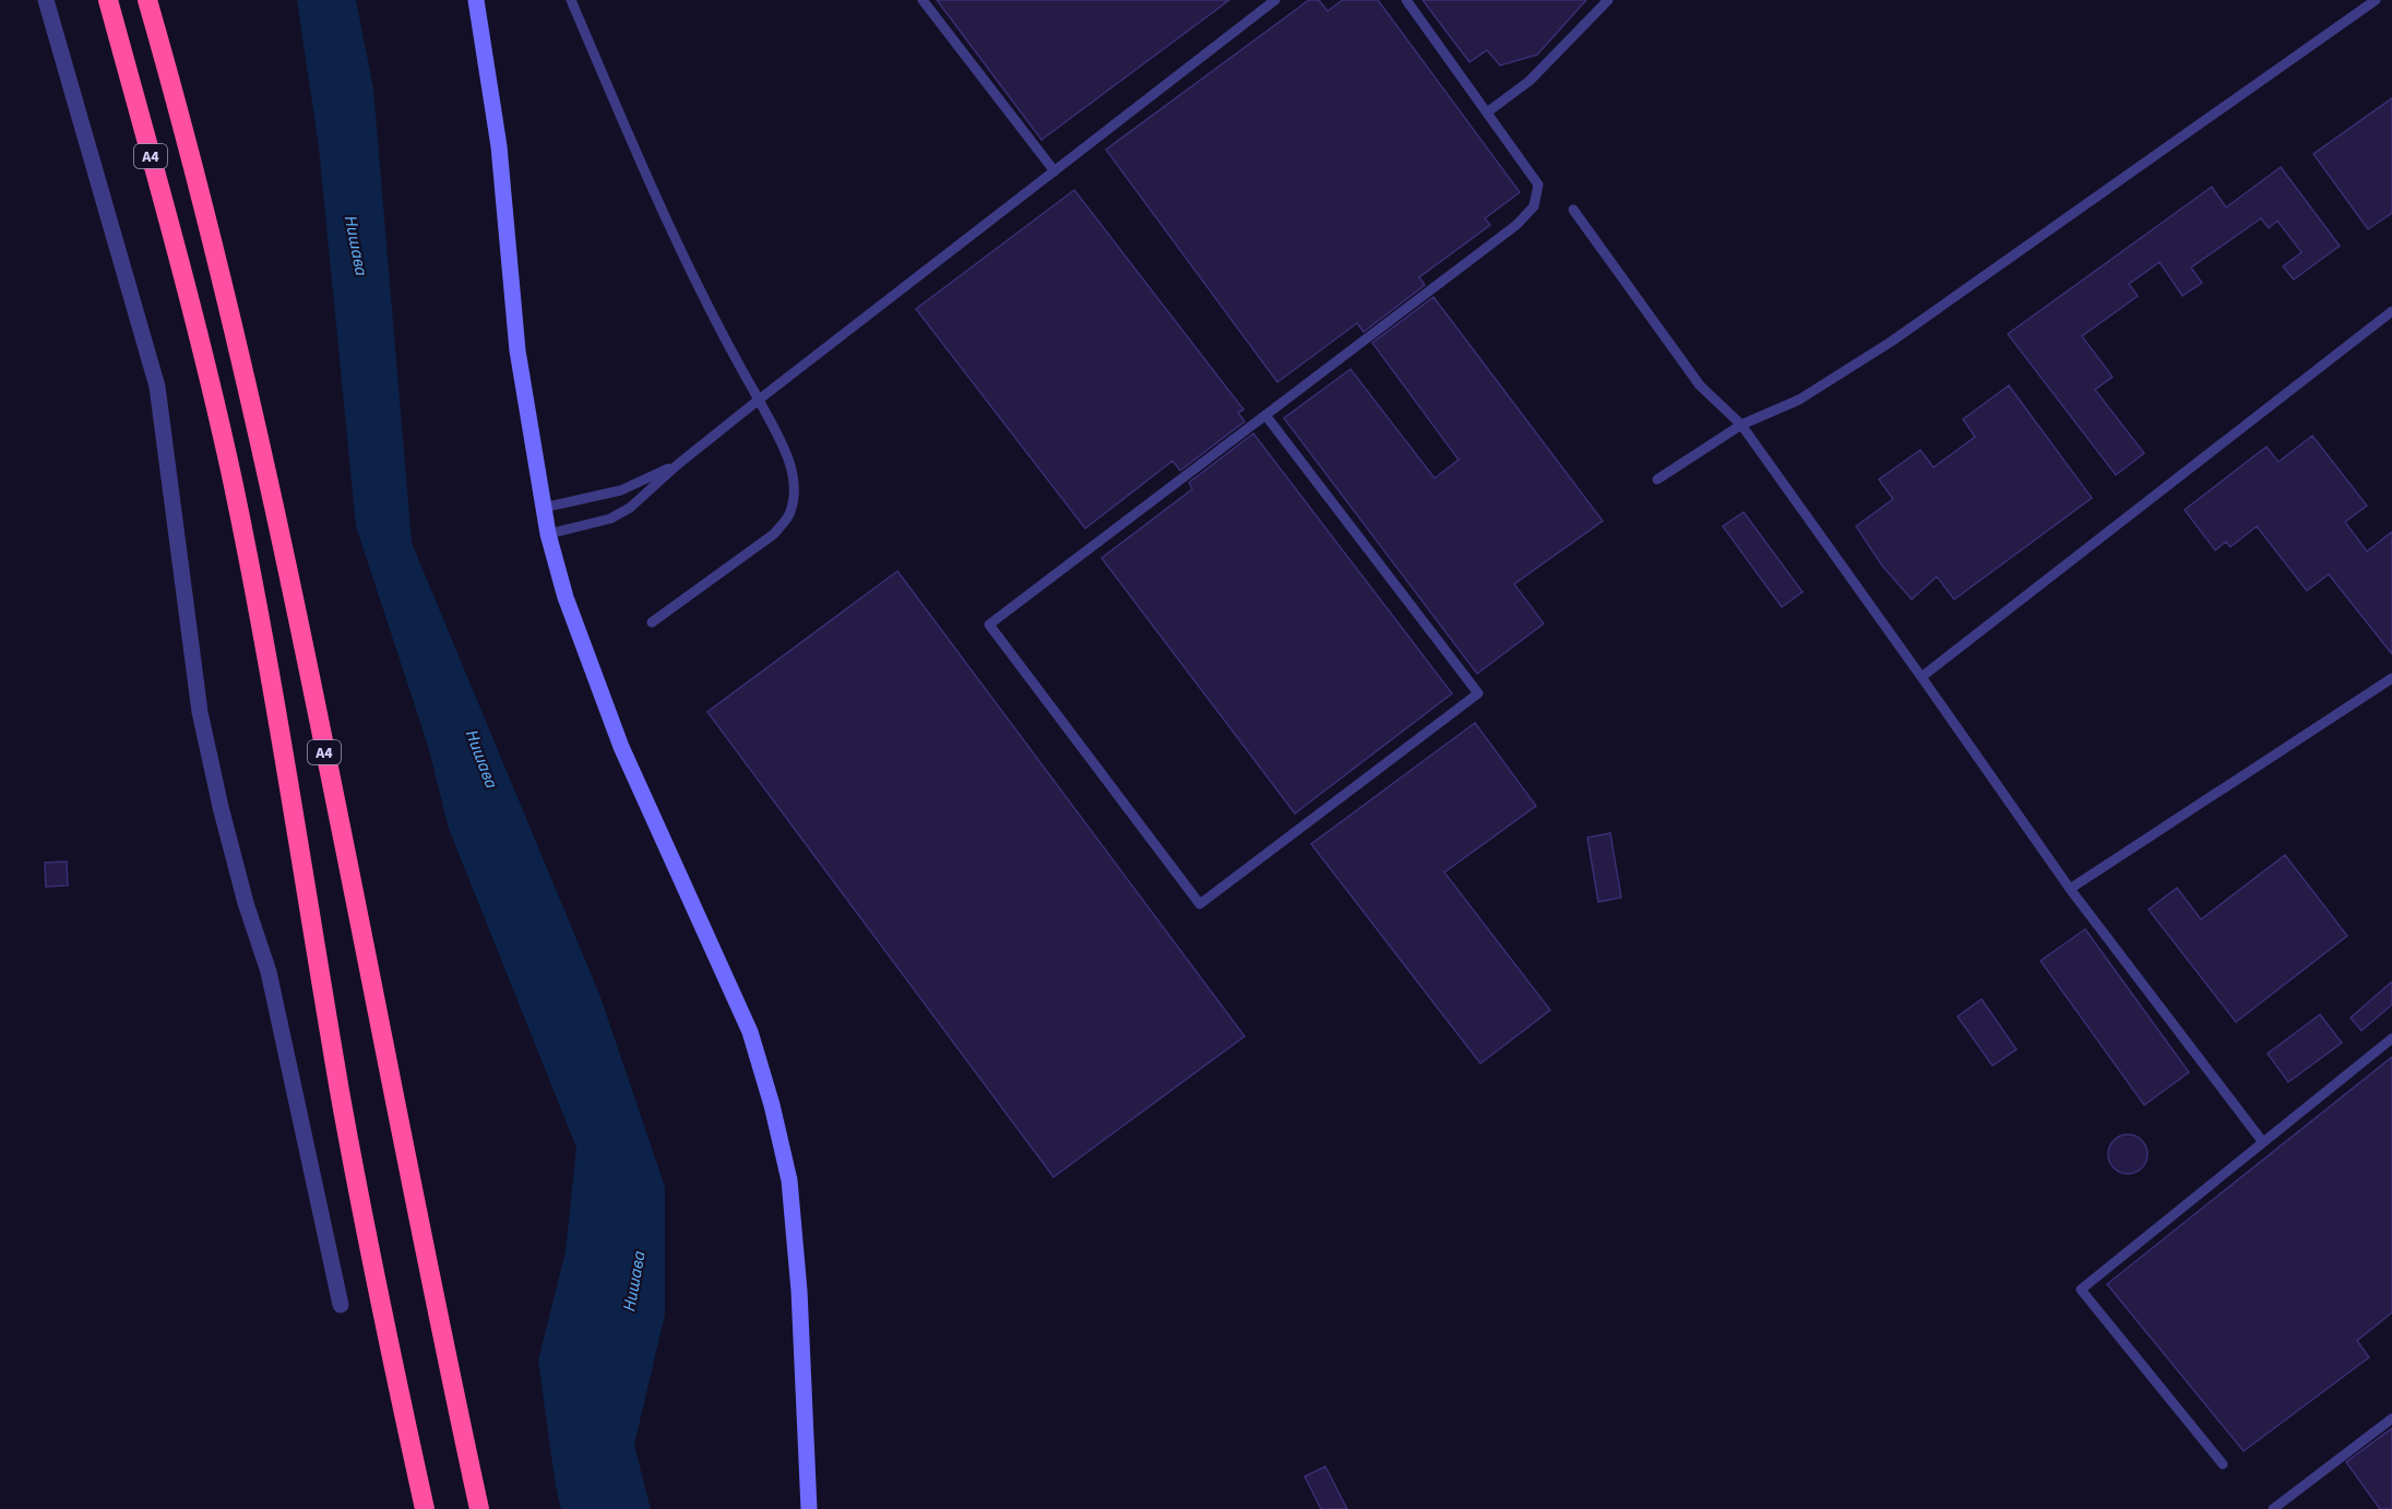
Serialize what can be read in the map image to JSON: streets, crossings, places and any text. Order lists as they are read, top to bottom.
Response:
{
  "streets": {
    "highway": ["A4"]
  },
  "water": ["Нишава"]
}
